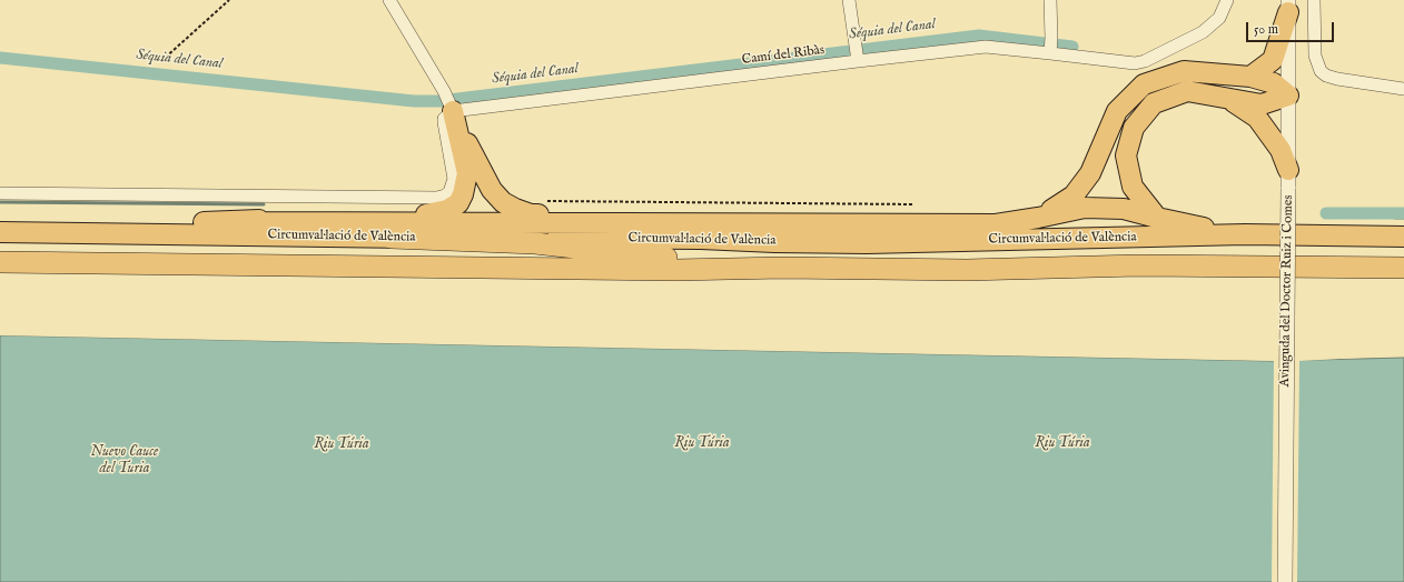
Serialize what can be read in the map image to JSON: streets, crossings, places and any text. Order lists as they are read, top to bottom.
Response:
{
  "streets": {
    "highway": ["Circumval·lació de València"],
    "street": ["Camí del Ribàs", "Avinguda del Doctor Ruiz i Comes"]
  },
  "water": ["Séquia del Canal", "Riu Túria", "Nuevo Cauce del Turia"],
  "scale_bar": "50 m"
}
